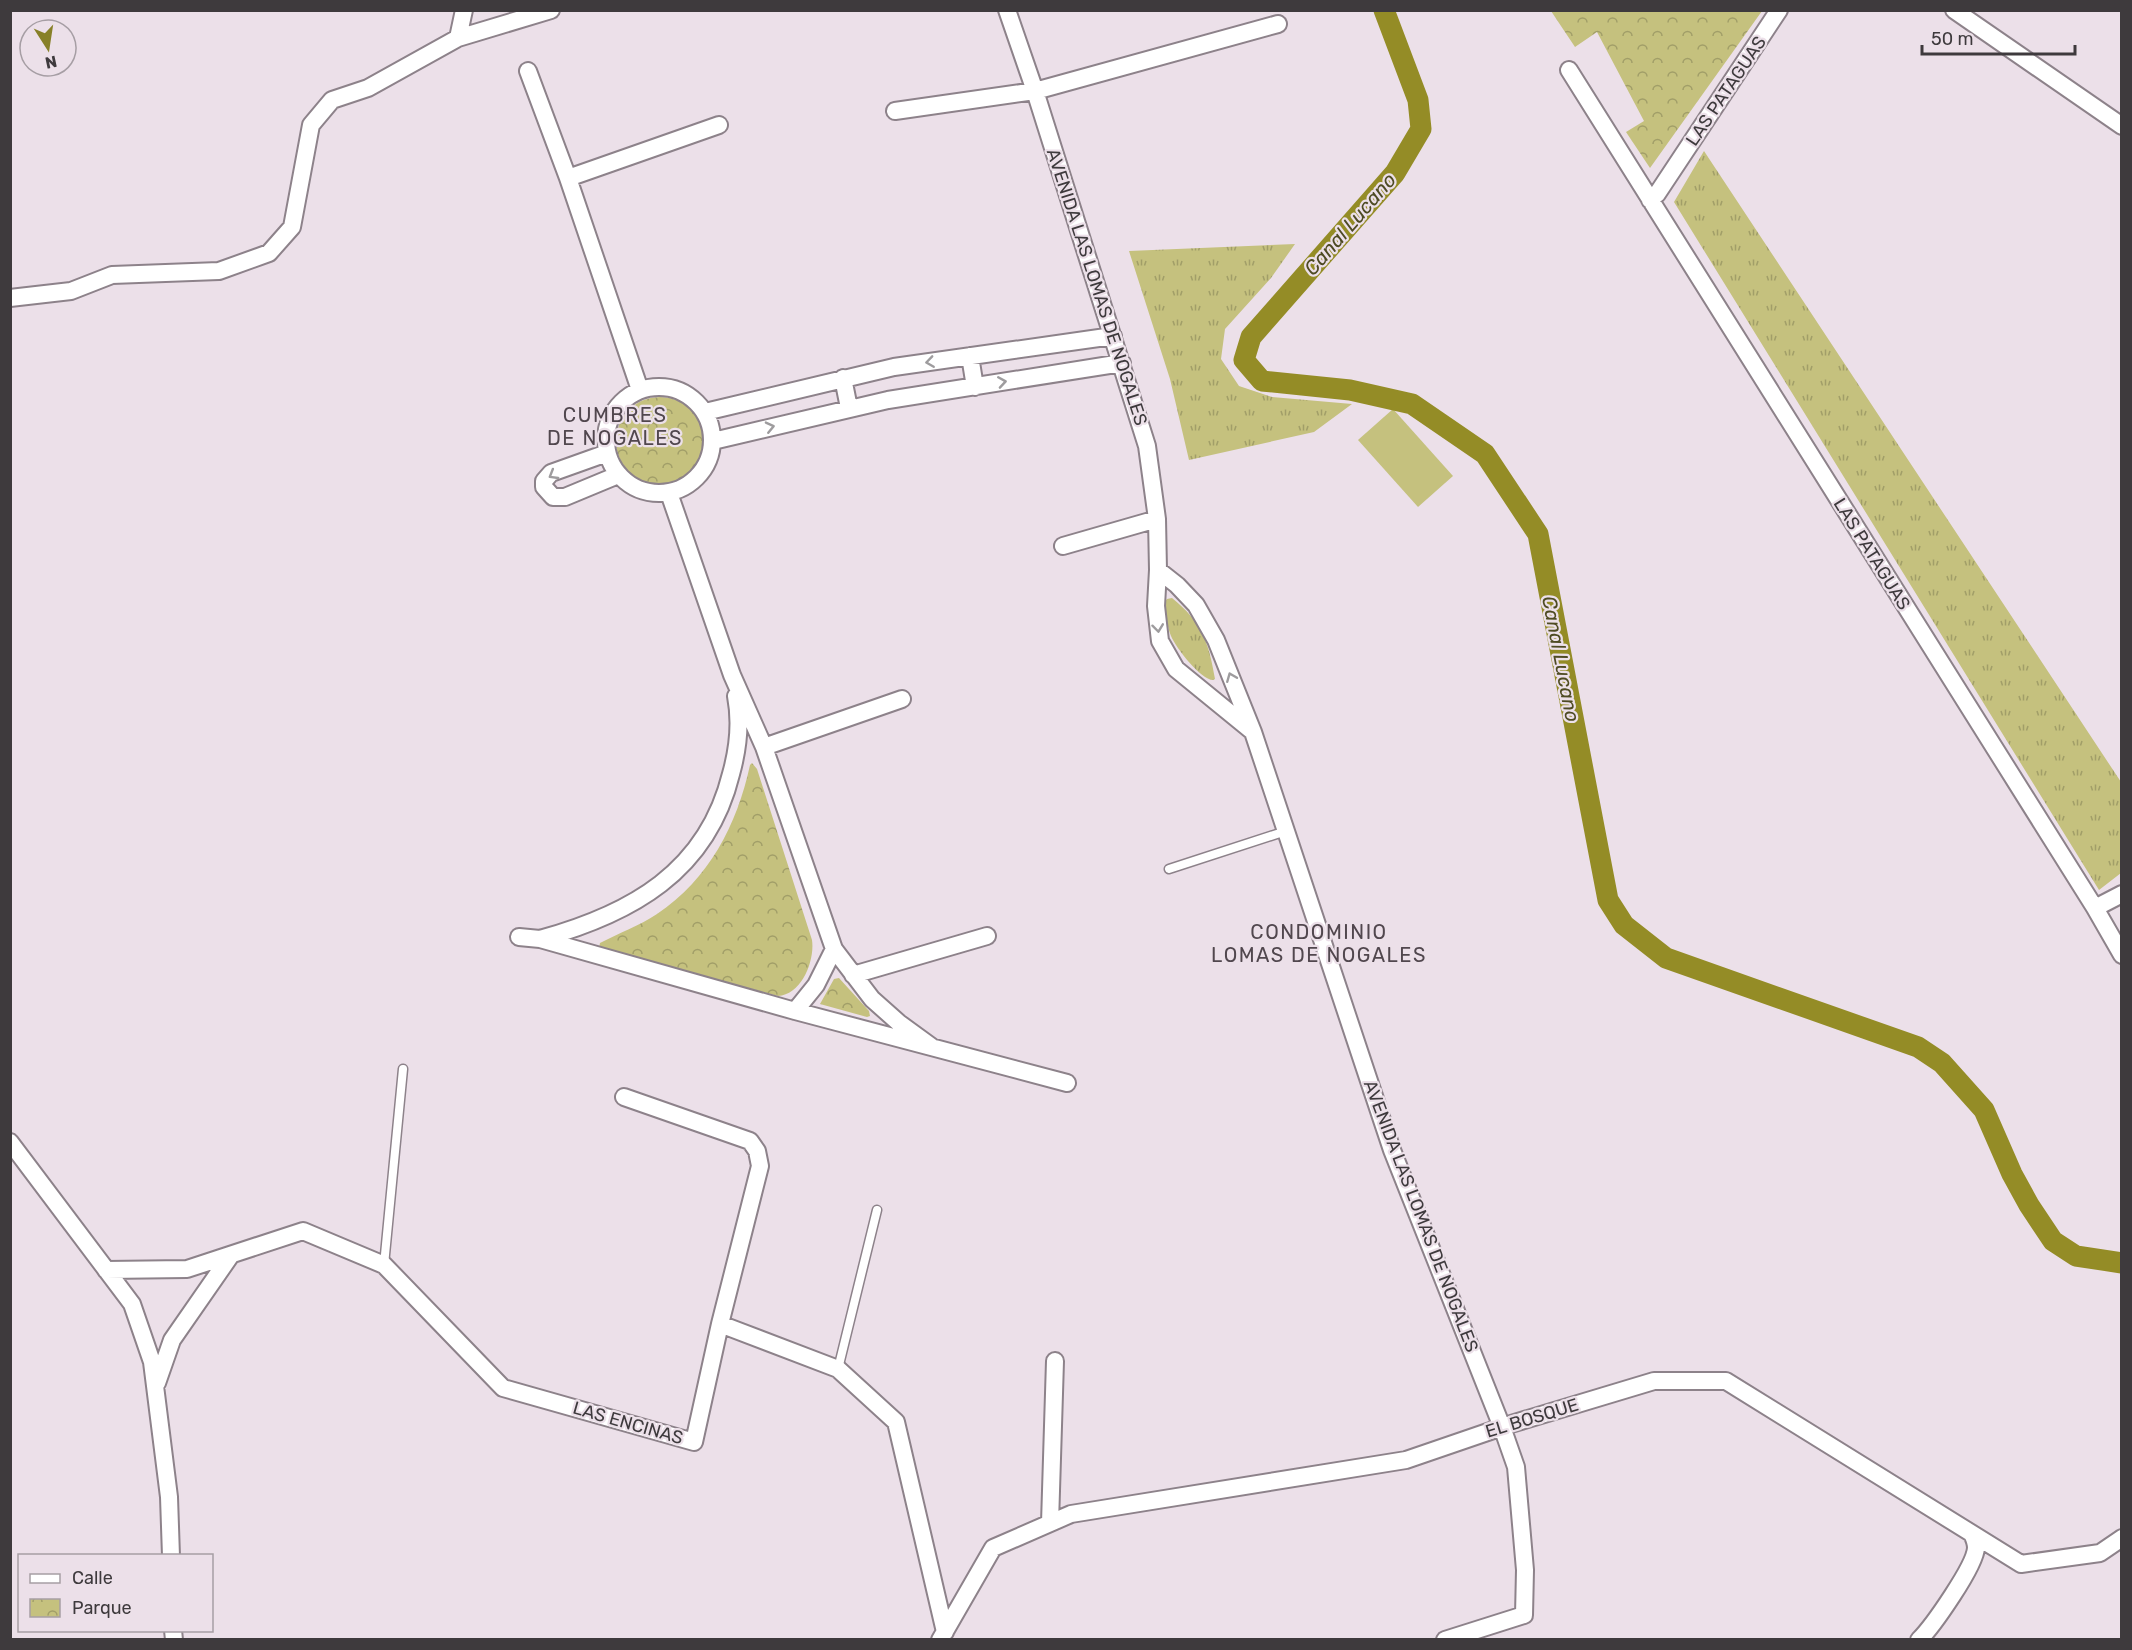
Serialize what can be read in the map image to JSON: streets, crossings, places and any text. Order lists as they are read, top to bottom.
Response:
{
  "streets": {
    "street": [
      "LAS PATAGUAS",
      "AVENIDA LAS LOMAS DE NOGALES",
      "EL BOSQUE",
      "LAS ENCINAS"
    ]
  },
  "crossings": [
    ["AVENIDA LAS LOMAS DE NOGALES", "EL BOSQUE"]
  ],
  "districts": ["CUMBRES DE NOGALES", "CONDOMINIO LOMAS DE NOGALES"],
  "water": ["Canal Lucano"],
  "legend": ["Calle", "Parque"],
  "scale_bar": "50 m",
  "north": "bottom"
}
